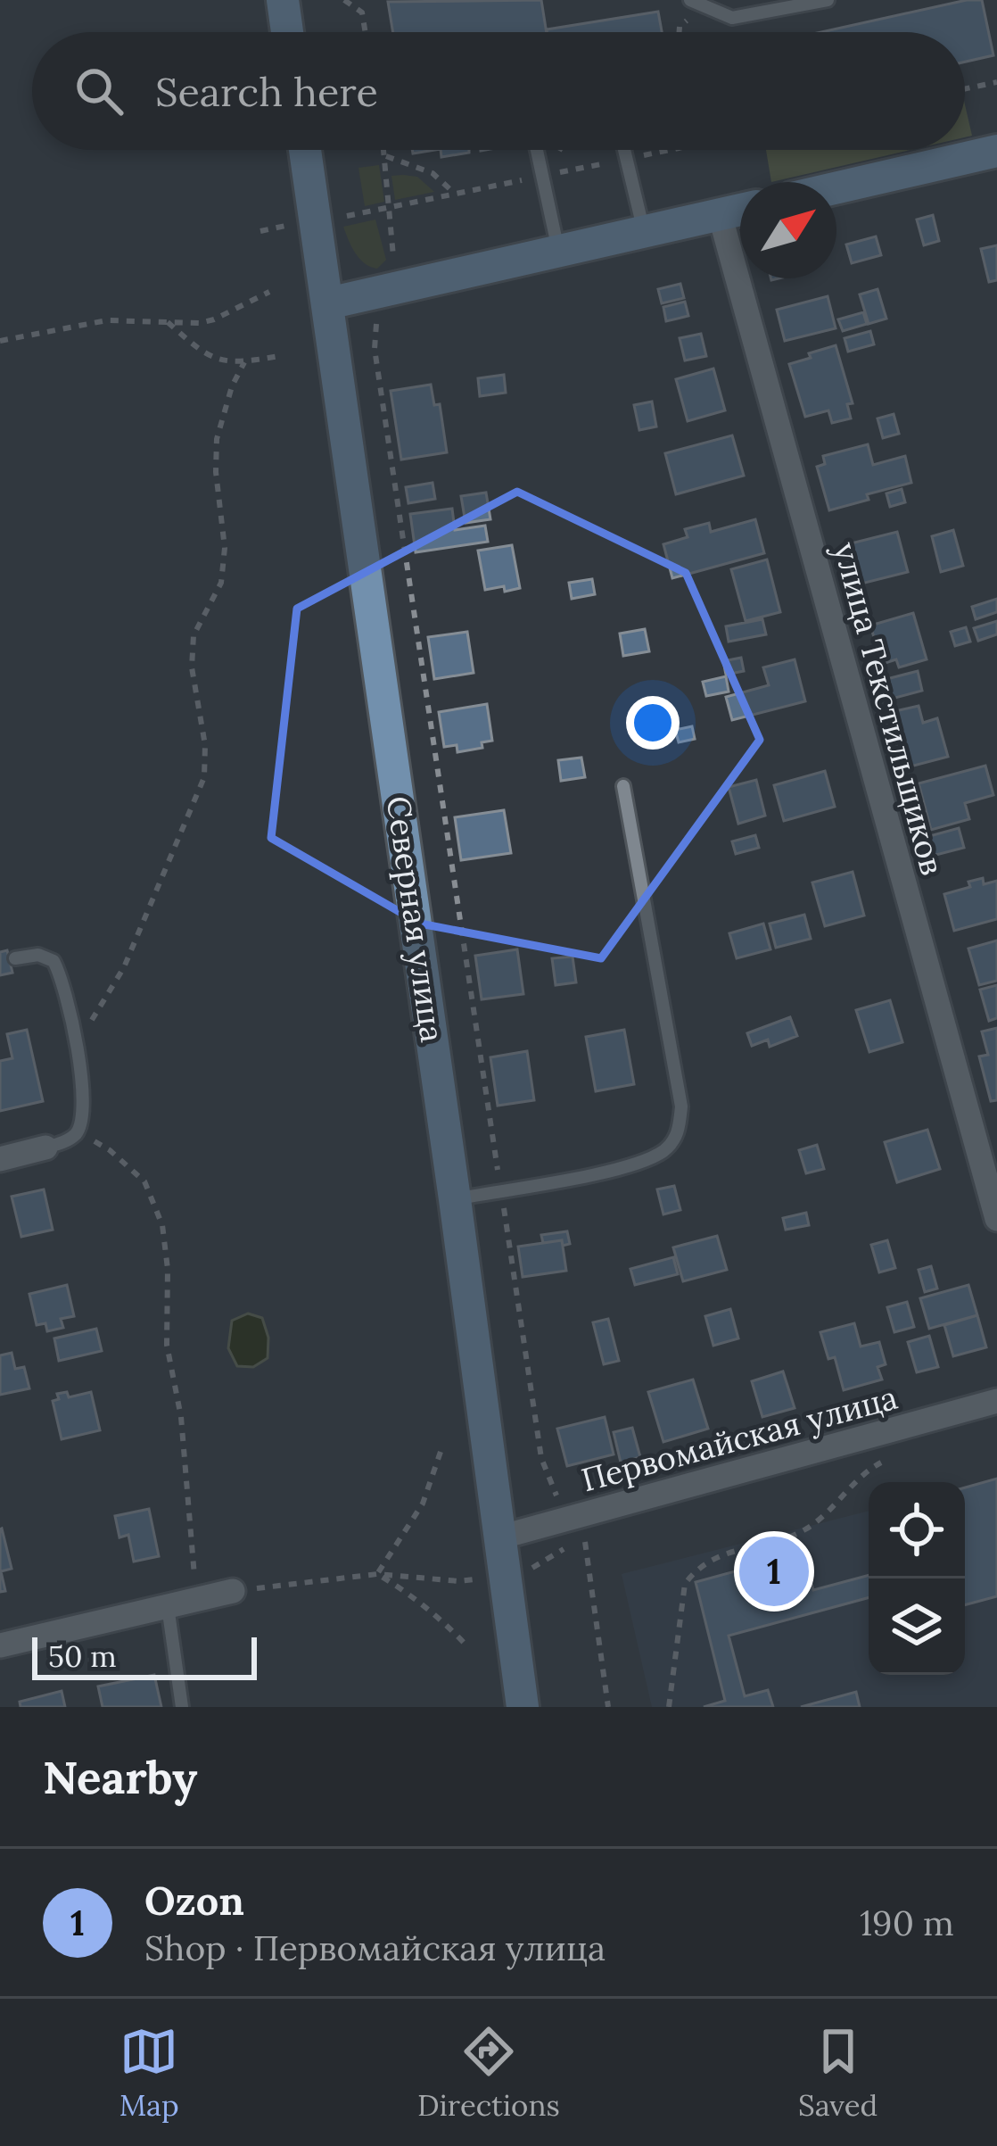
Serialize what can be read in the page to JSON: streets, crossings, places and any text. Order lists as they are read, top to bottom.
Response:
{
  "streets": {
    "main road": ["Северная улица"],
    "street": ["улица Текстильщиков", "Первомайская улица"]
  },
  "crossings": [
    ["Северная улица", "Первомайская улица"]
  ],
  "scale_bar": "50 m",
  "north": "top right",
  "page": {
    "search": "Search here",
    "pins": "1",
    "scale": "50 m",
    "heading": "Nearby",
    "list": [
      {
        "mark": "1",
        "name": "Ozon",
        "note": "Shop · Первомайская улица",
        "value": "190 m"
      }
    ],
    "nav": ["Map", "Directions", "Saved"]
  }
}
